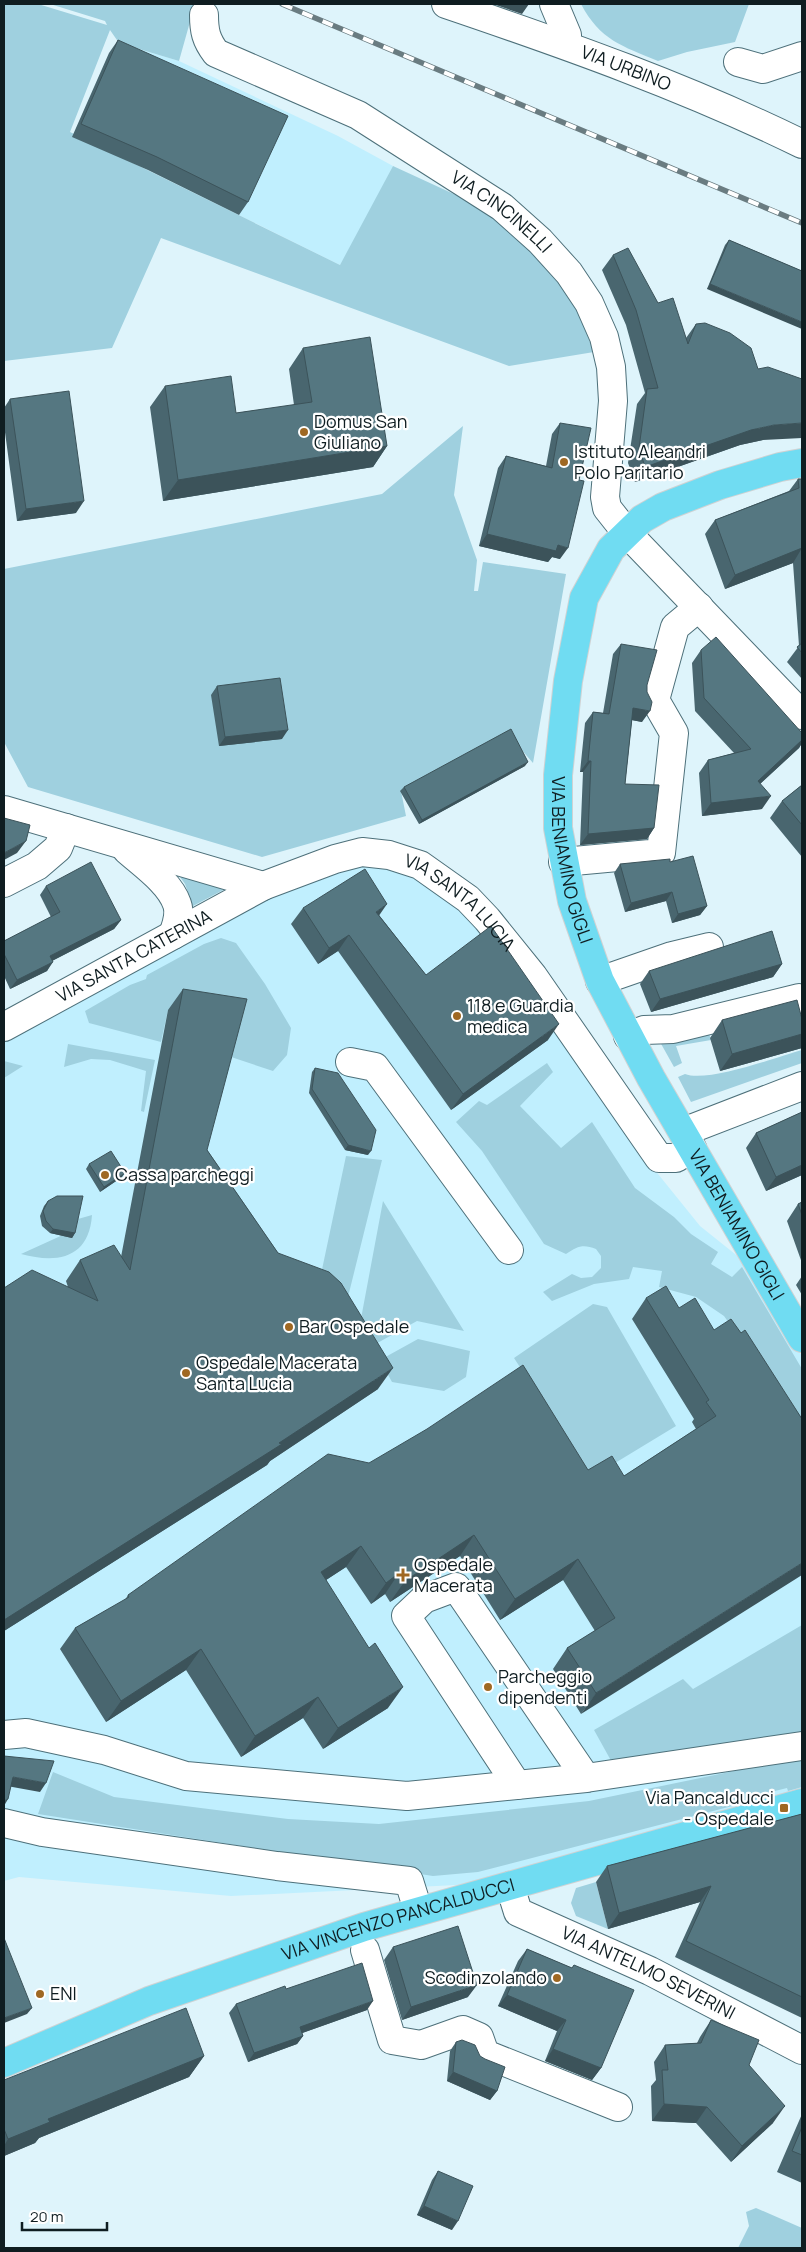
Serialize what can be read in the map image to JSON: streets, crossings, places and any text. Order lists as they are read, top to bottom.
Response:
{
  "streets": {
    "main road": ["VIA BENIAMINO GIGLI", "VIA VINCENZO PANCALDUCCI"],
    "street": [
      "VIA URBINO",
      "VIA CINCINELLI",
      "VIA SANTA LUCIA",
      "VIA SANTA CATERINA",
      "VIA ANTELMO SEVERINI"
    ]
  },
  "crossings": [
    ["VIA CINCINELLI", "VIA BENIAMINO GIGLI"],
    ["VIA BENIAMINO GIGLI", "VIA SANTA LUCIA"],
    ["VIA SANTA LUCIA", "VIA SANTA CATERINA"],
    ["VIA VINCENZO PANCALDUCCI", "VIA ANTELMO SEVERINI"]
  ],
  "places": {
    "other": [
      "Domus San Giuliano",
      "Istituto Aleandri Polo Paritario",
      "118 e Guardia medica",
      "Cassa parcheggi",
      "Bar Ospedale",
      "Ospedale Macerata Santa Lucia",
      "Parcheggio dipendenti",
      "Scodinzolando",
      "ENI"
    ],
    "health": ["Ospedale Macerata"],
    "transit": ["Via Pancalducci - Ospedale"]
  },
  "scale_bar": "20 m"
}
